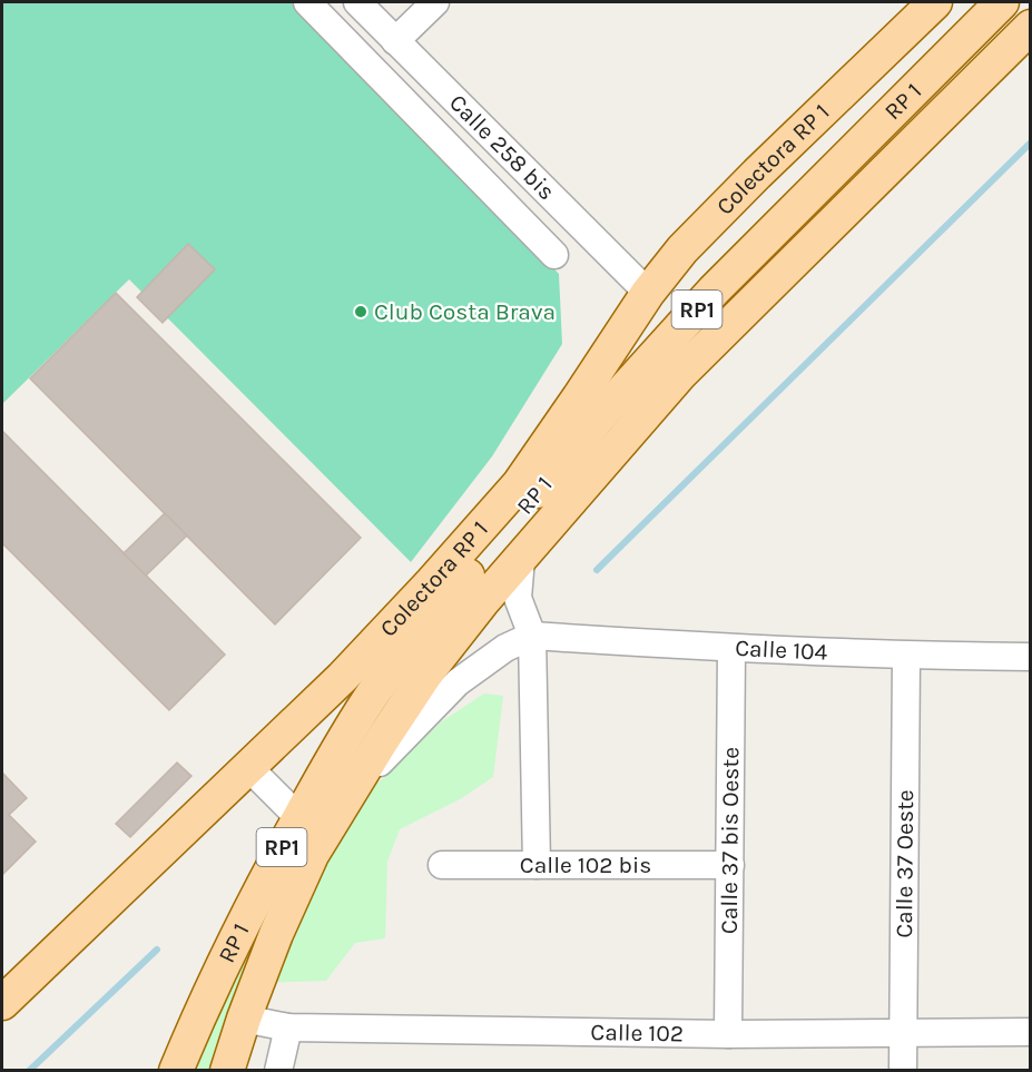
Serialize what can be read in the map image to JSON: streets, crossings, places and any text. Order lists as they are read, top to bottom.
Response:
{
  "streets": {
    "main road": ["RP 1", "Colectora RP 1", "RP1"],
    "street": [
      "Calle 258 bis",
      "Calle 104",
      "Calle 37 bis Oeste",
      "Calle 37 Oeste",
      "Calle 102 bis",
      "Calle 102"
    ]
  },
  "crossings": [
    ["RP 1", "Calle 104"],
    ["RP 1", "Calle 102"],
    ["Calle 258 bis", "Colectora RP 1"],
    ["Calle 104", "Calle 37 bis Oeste"],
    ["Calle 104", "Calle 37 Oeste"],
    ["Calle 37 bis Oeste", "Calle 102 bis"],
    ["Calle 37 bis Oeste", "Calle 102"],
    ["Calle 37 Oeste", "Calle 102"]
  ],
  "places": ["Club Costa Brava"]
}
